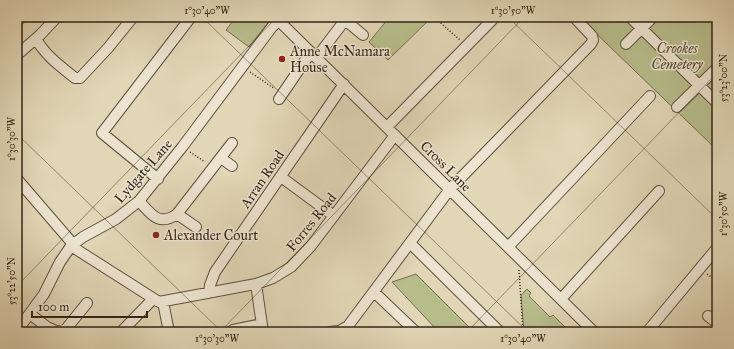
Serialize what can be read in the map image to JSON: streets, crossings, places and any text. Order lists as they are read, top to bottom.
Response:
{
  "streets": {
    "street": [
      "Cross Lane",
      "Lydgate Lane",
      "Arran Road",
      "Forres Road"
    ]
  },
  "crossings": [
    ["Cross Lane", "Lydgate Lane"],
    ["Cross Lane", "Arran Road"],
    ["Cross Lane", "Forres Road"],
    ["Arran Road", "Forres Road"]
  ],
  "parks": ["Crookes Cemetery"],
  "places": ["Anne McNamara House", "Alexander Court"],
  "scale_bar": "100 m",
  "coordinates": [
    "1°30'40\"W",
    "1°30'50\"W",
    "53°23'00\"N",
    "1°30'30\"W",
    "53°22'50\"N"
  ]
}
